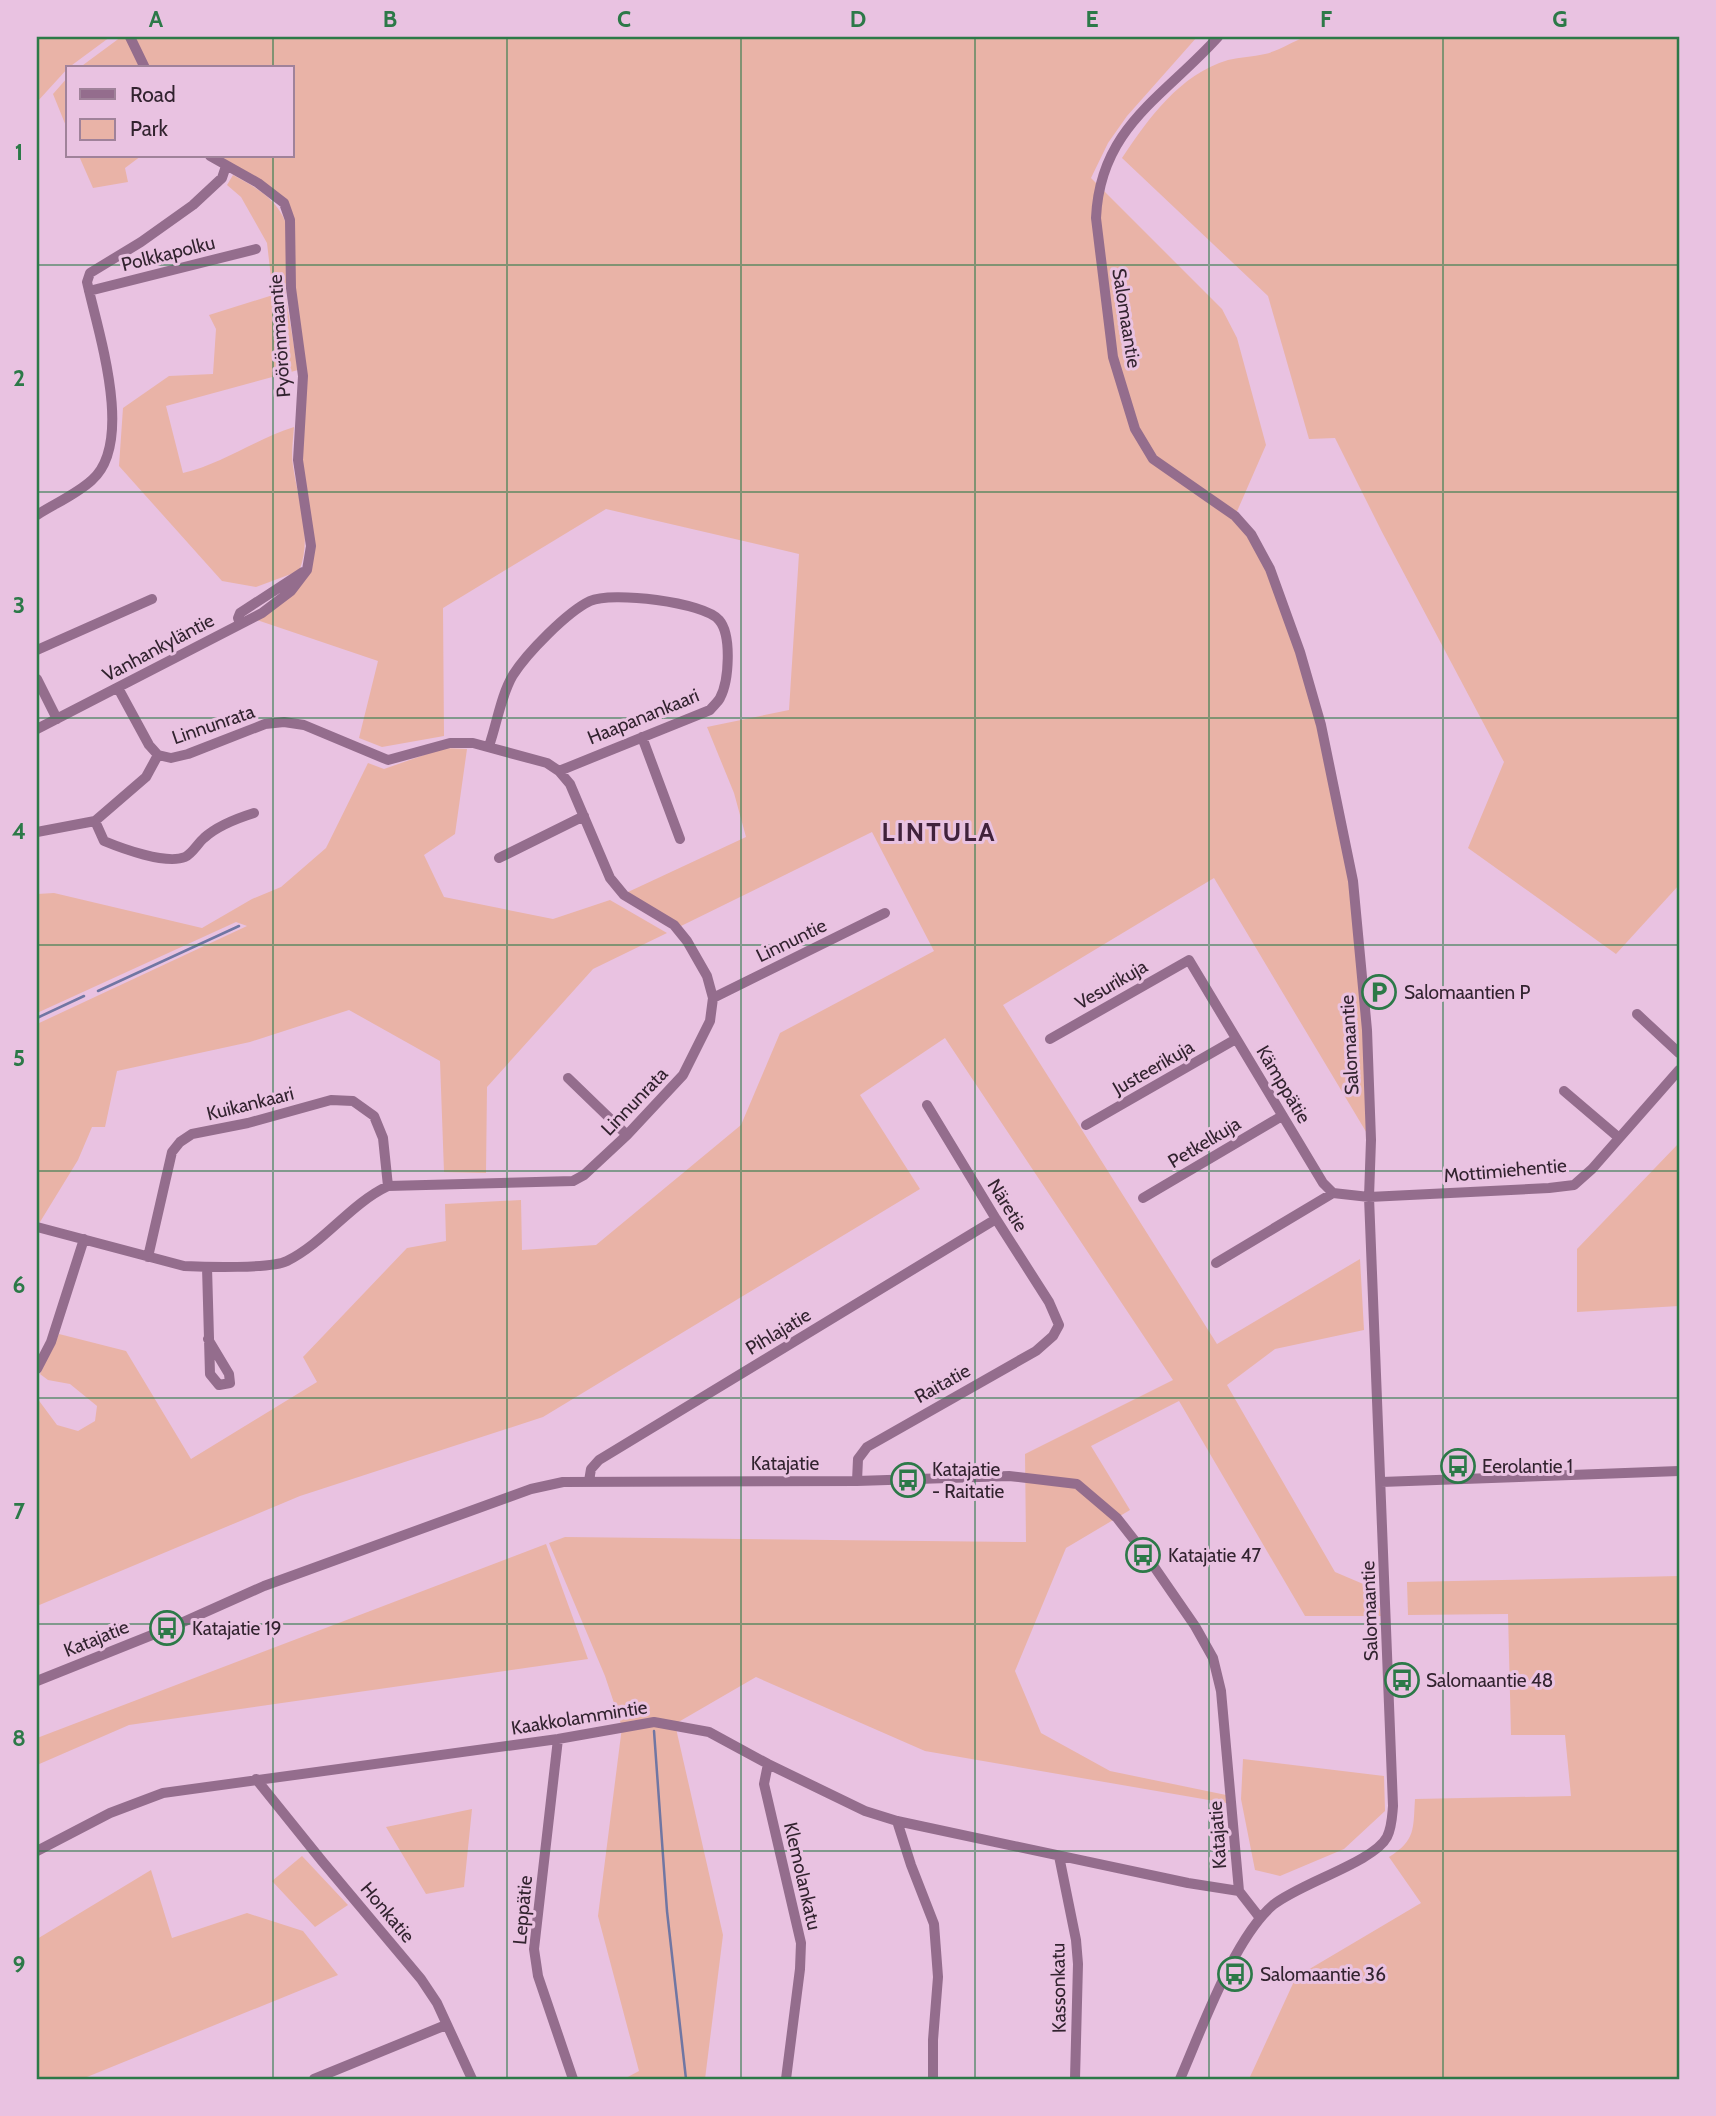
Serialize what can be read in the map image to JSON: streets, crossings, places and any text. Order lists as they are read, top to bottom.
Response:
{
  "streets": {
    "street": [
      "Polkkapolku",
      "Salomaantie",
      "Pyörönmaantie",
      "Vanhankyläntie",
      "Haapanankaari",
      "Linnunrata",
      "Linnuntie",
      "Vesurikuja",
      "Justeerikuja",
      "Kämppätie",
      "Kuikankaari",
      "Petkelkuja",
      "Mottimiehentie",
      "Näretie",
      "Pihlajatie",
      "Raitatie",
      "Katajatie",
      "Kaakkolammintie",
      "Klemolankatu",
      "Leppätie",
      "Honkatie",
      "Kassonkatu"
    ]
  },
  "crossings": [
    ["Salomaantie", "Mottimiehentie"],
    ["Salomaantie", "Katajatie"],
    ["Pyörönmaantie", "Vanhankyläntie"],
    ["Vanhankyläntie", "Linnunrata"],
    ["Haapanankaari", "Linnunrata"],
    ["Linnunrata", "Linnuntie"],
    ["Linnunrata", "Kuikankaari"],
    ["Vesurikuja", "Kämppätie"],
    ["Justeerikuja", "Kämppätie"],
    ["Kämppätie", "Petkelkuja"],
    ["Näretie", "Pihlajatie"],
    ["Näretie", "Raitatie"],
    ["Pihlajatie", "Katajatie"],
    ["Raitatie", "Katajatie"],
    ["Katajatie", "Kaakkolammintie"],
    ["Kaakkolammintie", "Klemolankatu"],
    ["Kaakkolammintie", "Leppätie"],
    ["Kaakkolammintie", "Honkatie"],
    ["Kaakkolammintie", "Kassonkatu"]
  ],
  "districts": ["LINTULA"],
  "places": {
    "parking": ["Salomaantien P"],
    "bus stop": [
      "Eerolantie 1",
      "Katajatie - Raitatie",
      "Katajatie 47",
      "Katajatie 19",
      "Salomaantie 48",
      "Salomaantie 36"
    ]
  },
  "legend": ["Road", "Park"],
  "grid": {
    "columns": [
      "A",
      "B",
      "C",
      "D",
      "E",
      "F",
      "G"
    ],
    "rows": [
      "1",
      "2",
      "3",
      "4",
      "5",
      "6",
      "7",
      "8",
      "9"
    ]
  }
}
